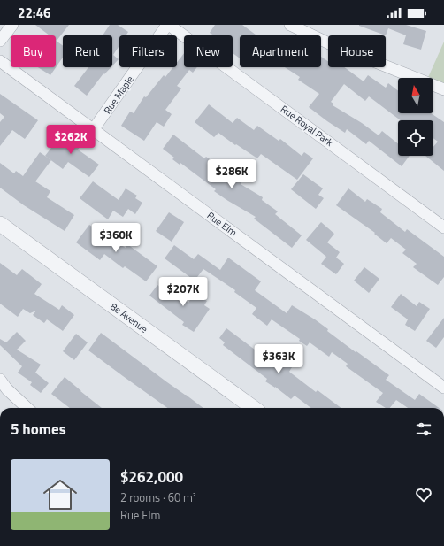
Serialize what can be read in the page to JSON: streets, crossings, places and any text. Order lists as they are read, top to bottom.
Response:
{
  "streets": {
    "street": [
      "Rue Maple",
      "Rue Royal Park",
      "Rue Elm",
      "8e Avenue"
    ]
  },
  "crossings": [
    ["Rue Maple", "Rue Royal Park"],
    ["Rue Maple", "Rue Elm"]
  ],
  "north": "top",
  "page": {
    "status": "22:46",
    "chip": [
      "Buy",
      "Rent",
      "Filters",
      "New",
      "Apartment",
      "House"
    ],
    "price": [
      "$262K",
      "$286K",
      "$360K",
      "$207K",
      "$363K"
    ],
    "heading": "5 homes",
    "list": [
      {
        "name": "$262,000",
        "note": "2 rooms · 60 m² · Rue Elm"
      }
    ]
  }
}
